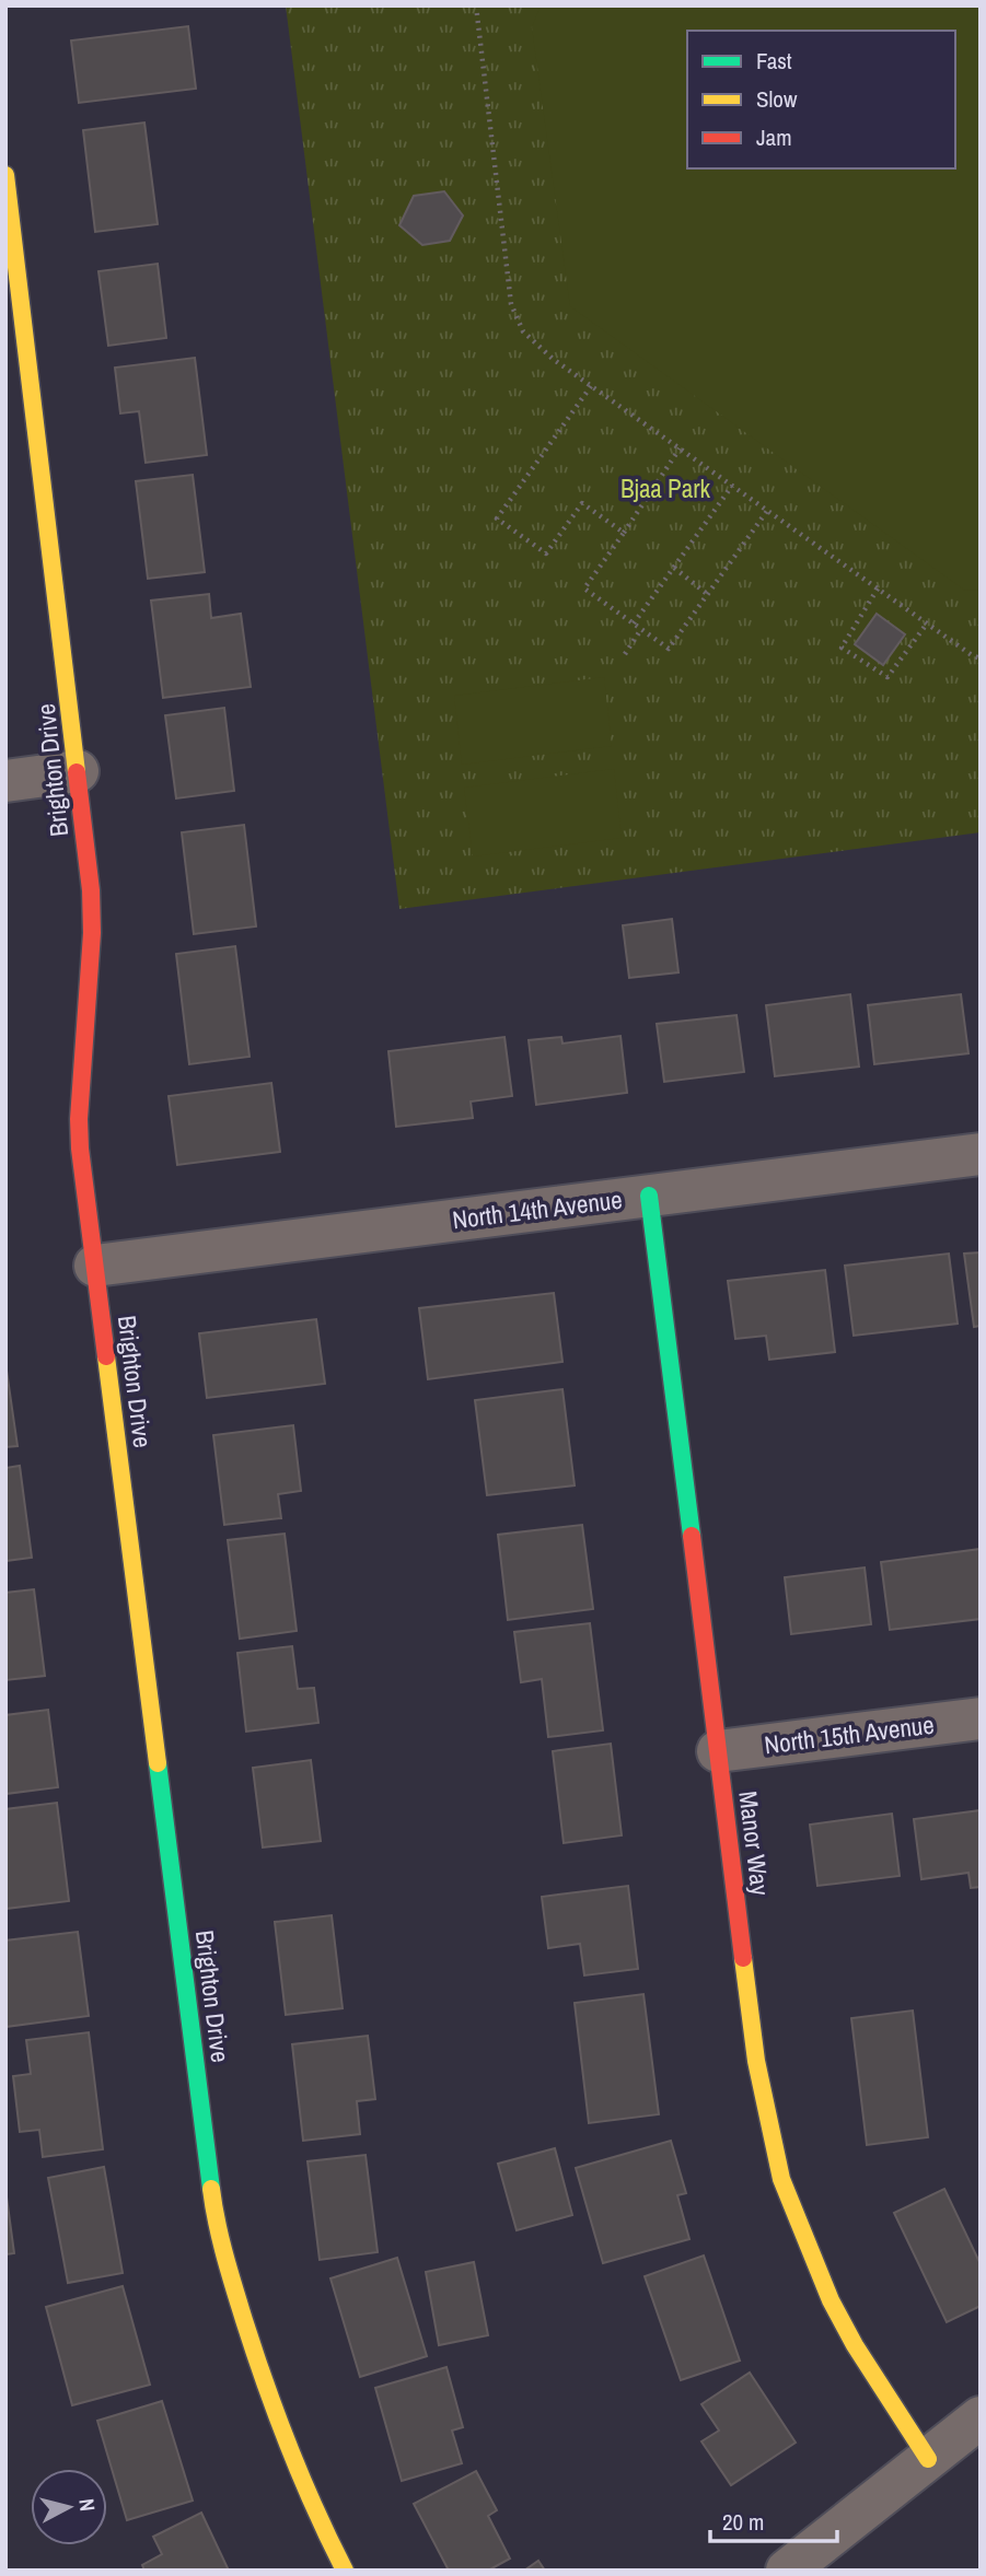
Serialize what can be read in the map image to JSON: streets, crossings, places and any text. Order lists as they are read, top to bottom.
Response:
{
  "streets": {
    "street": [
      "Brighton Drive",
      "North 14th Avenue",
      "North 15th Avenue",
      "Manor Way"
    ]
  },
  "crossings": [
    ["Brighton Drive", "North 14th Avenue"],
    ["North 14th Avenue", "Manor Way"],
    ["North 15th Avenue", "Manor Way"]
  ],
  "parks": ["Bjaa Park"],
  "legend": ["Fast", "Slow", "Jam"],
  "scale_bar": "20 m",
  "north": "right"
}
